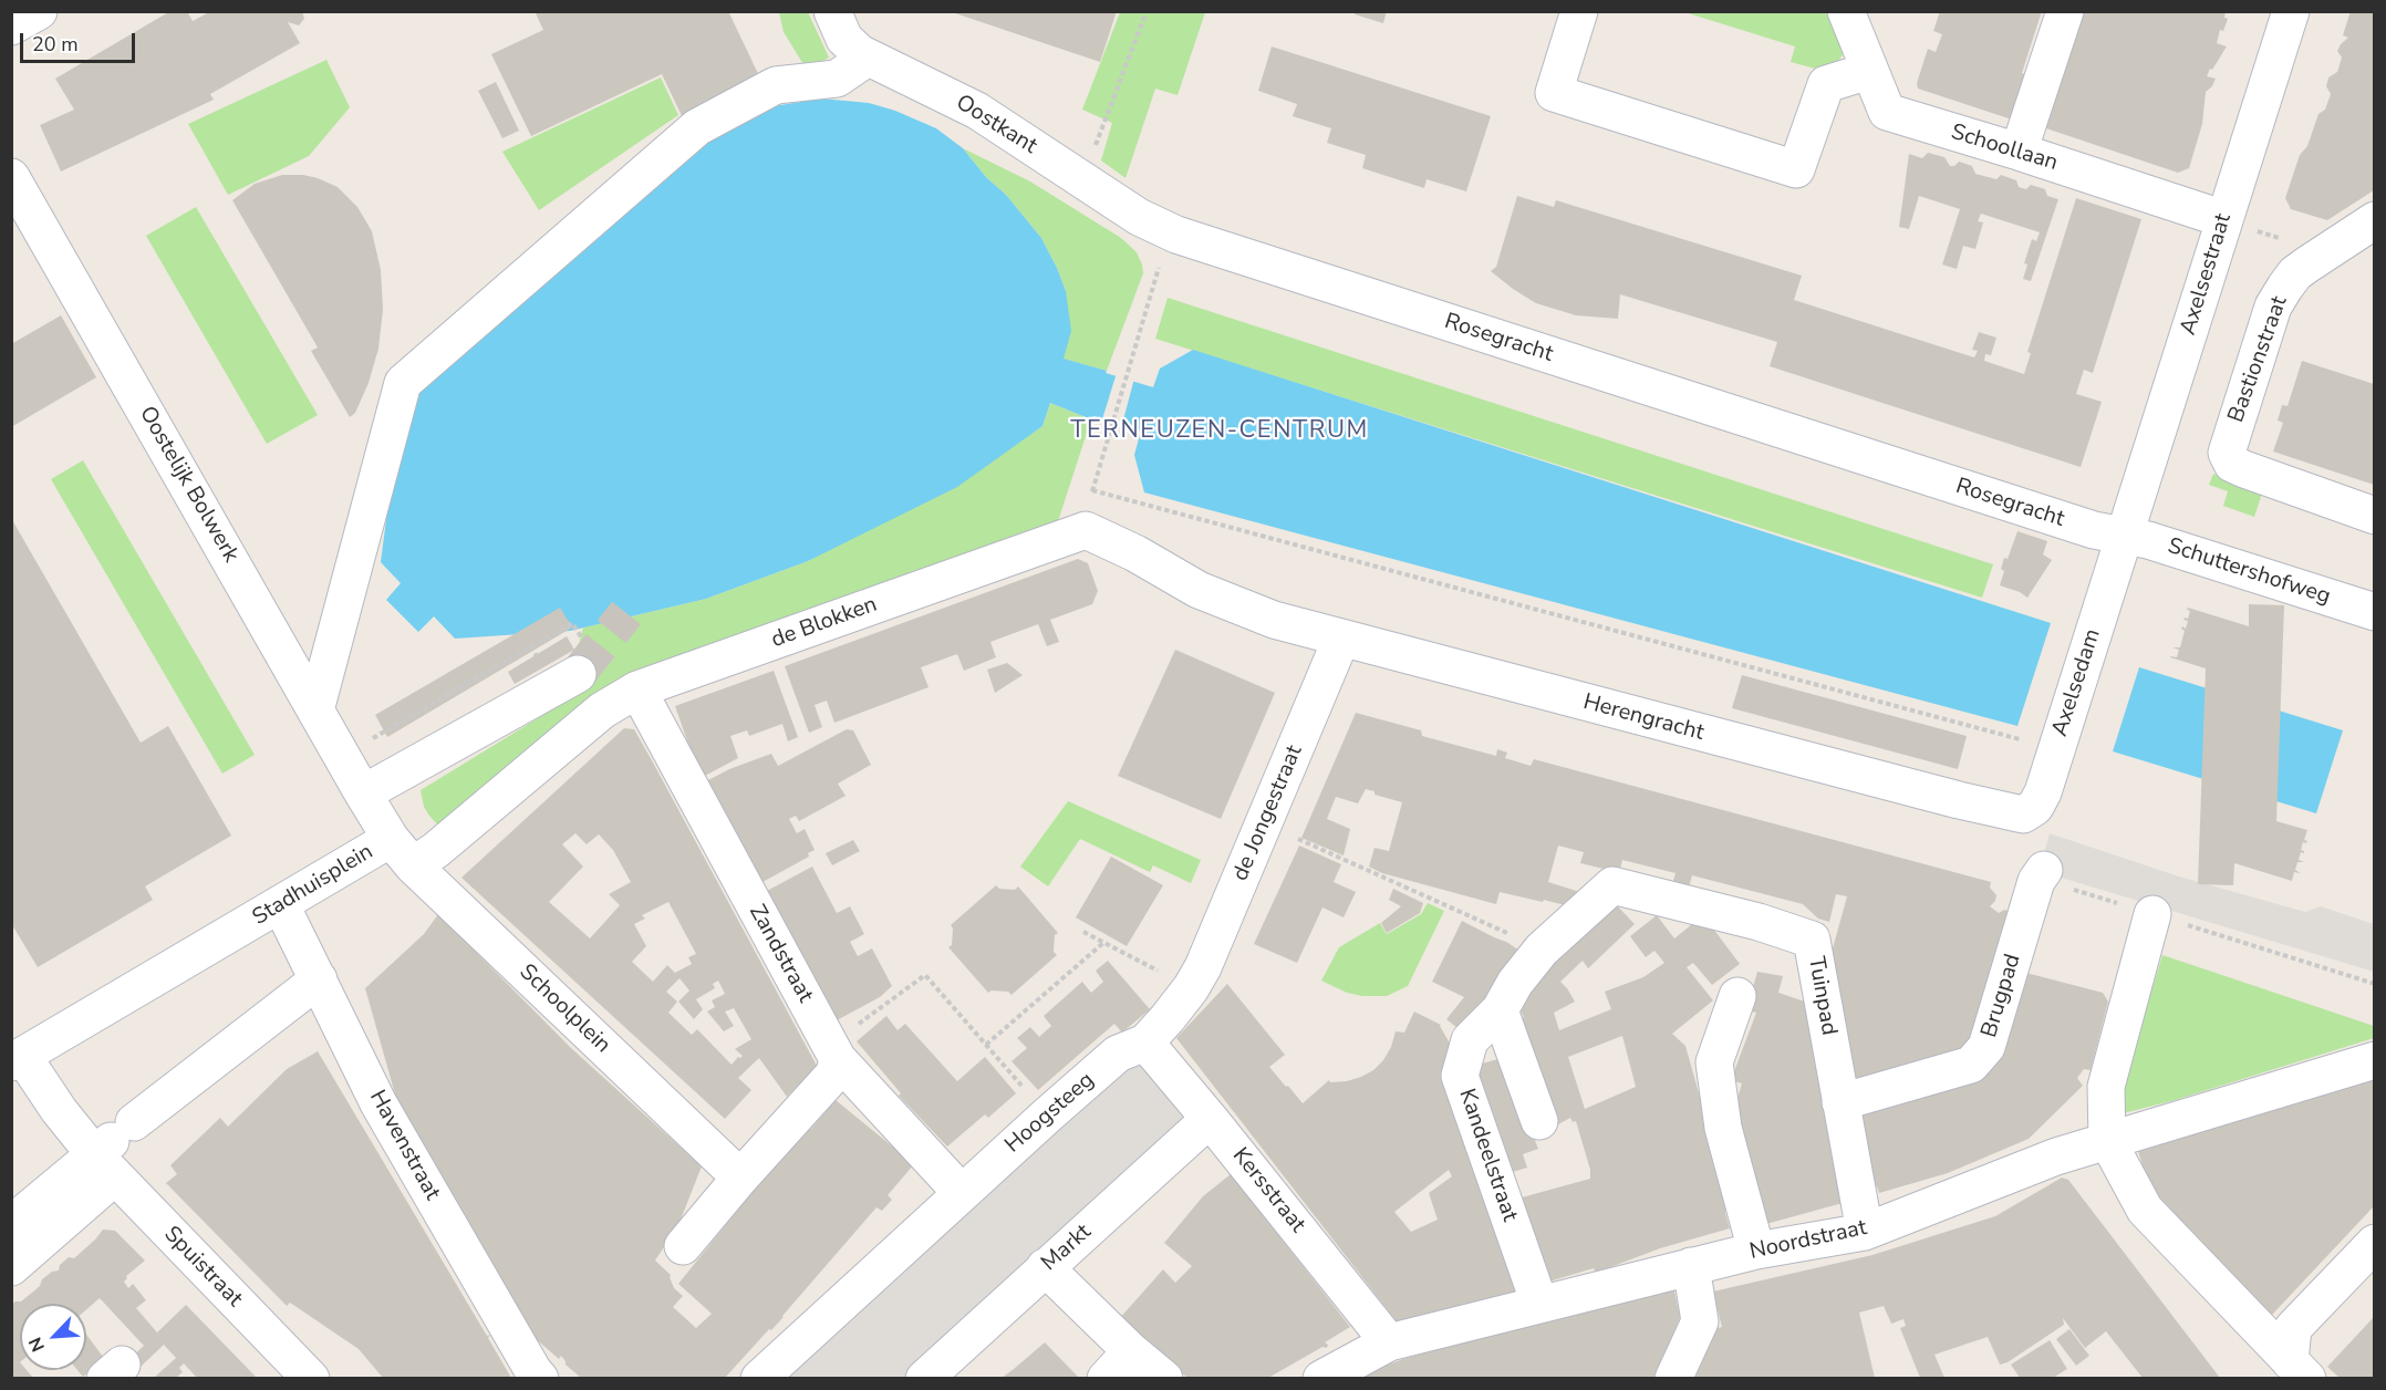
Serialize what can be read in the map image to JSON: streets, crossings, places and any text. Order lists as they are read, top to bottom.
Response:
{
  "streets": {
    "street": [
      "Oostkant",
      "Schoollaan",
      "Axelsestraat",
      "Rosegracht",
      "Bastionstraat",
      "Oostelijk Bolwerk",
      "Schuttershofweg",
      "de Blokken",
      "Axelsedam",
      "Herengracht",
      "de Jongestraat",
      "Stadhuisplein",
      "Zandstraat",
      "Tuinpad",
      "Brugpad",
      "Schoolplein",
      "Hoogsteeg",
      "Havenstraat",
      "Kandeelstraat",
      "Kersstraat",
      "Noordstraat",
      "Markt",
      "Spuistraat"
    ]
  },
  "crossings": [
    ["Oostkant", "Rosegracht"],
    ["Schoollaan", "Axelsestraat"],
    ["Axelsestraat", "Rosegracht"],
    ["Axelsestraat", "Schuttershofweg"],
    ["Axelsestraat", "Axelsedam"],
    ["Rosegracht", "Schuttershofweg"],
    ["Rosegracht", "Axelsedam"],
    ["Oostelijk Bolwerk", "Stadhuisplein"],
    ["Schuttershofweg", "Axelsedam"],
    ["de Blokken", "Herengracht"],
    ["de Blokken", "Stadhuisplein"],
    ["de Blokken", "Zandstraat"],
    ["de Blokken", "Schoolplein"],
    ["Axelsedam", "Herengracht"],
    ["Herengracht", "de Jongestraat"],
    ["de Jongestraat", "Hoogsteeg"],
    ["de Jongestraat", "Kersstraat"],
    ["Stadhuisplein", "Schoolplein"],
    ["Stadhuisplein", "Havenstraat"],
    ["Stadhuisplein", "Spuistraat"],
    ["Zandstraat", "Hoogsteeg"],
    ["Tuinpad", "Brugpad"],
    ["Tuinpad", "Kandeelstraat"],
    ["Tuinpad", "Noordstraat"],
    ["Hoogsteeg", "Kersstraat"],
    ["Kandeelstraat", "Noordstraat"],
    ["Kersstraat", "Noordstraat"],
    ["Kersstraat", "Markt"]
  ],
  "districts": ["TERNEUZEN-CENTRUM"],
  "scale_bar": "20 m",
  "north": "bottom left"
}
